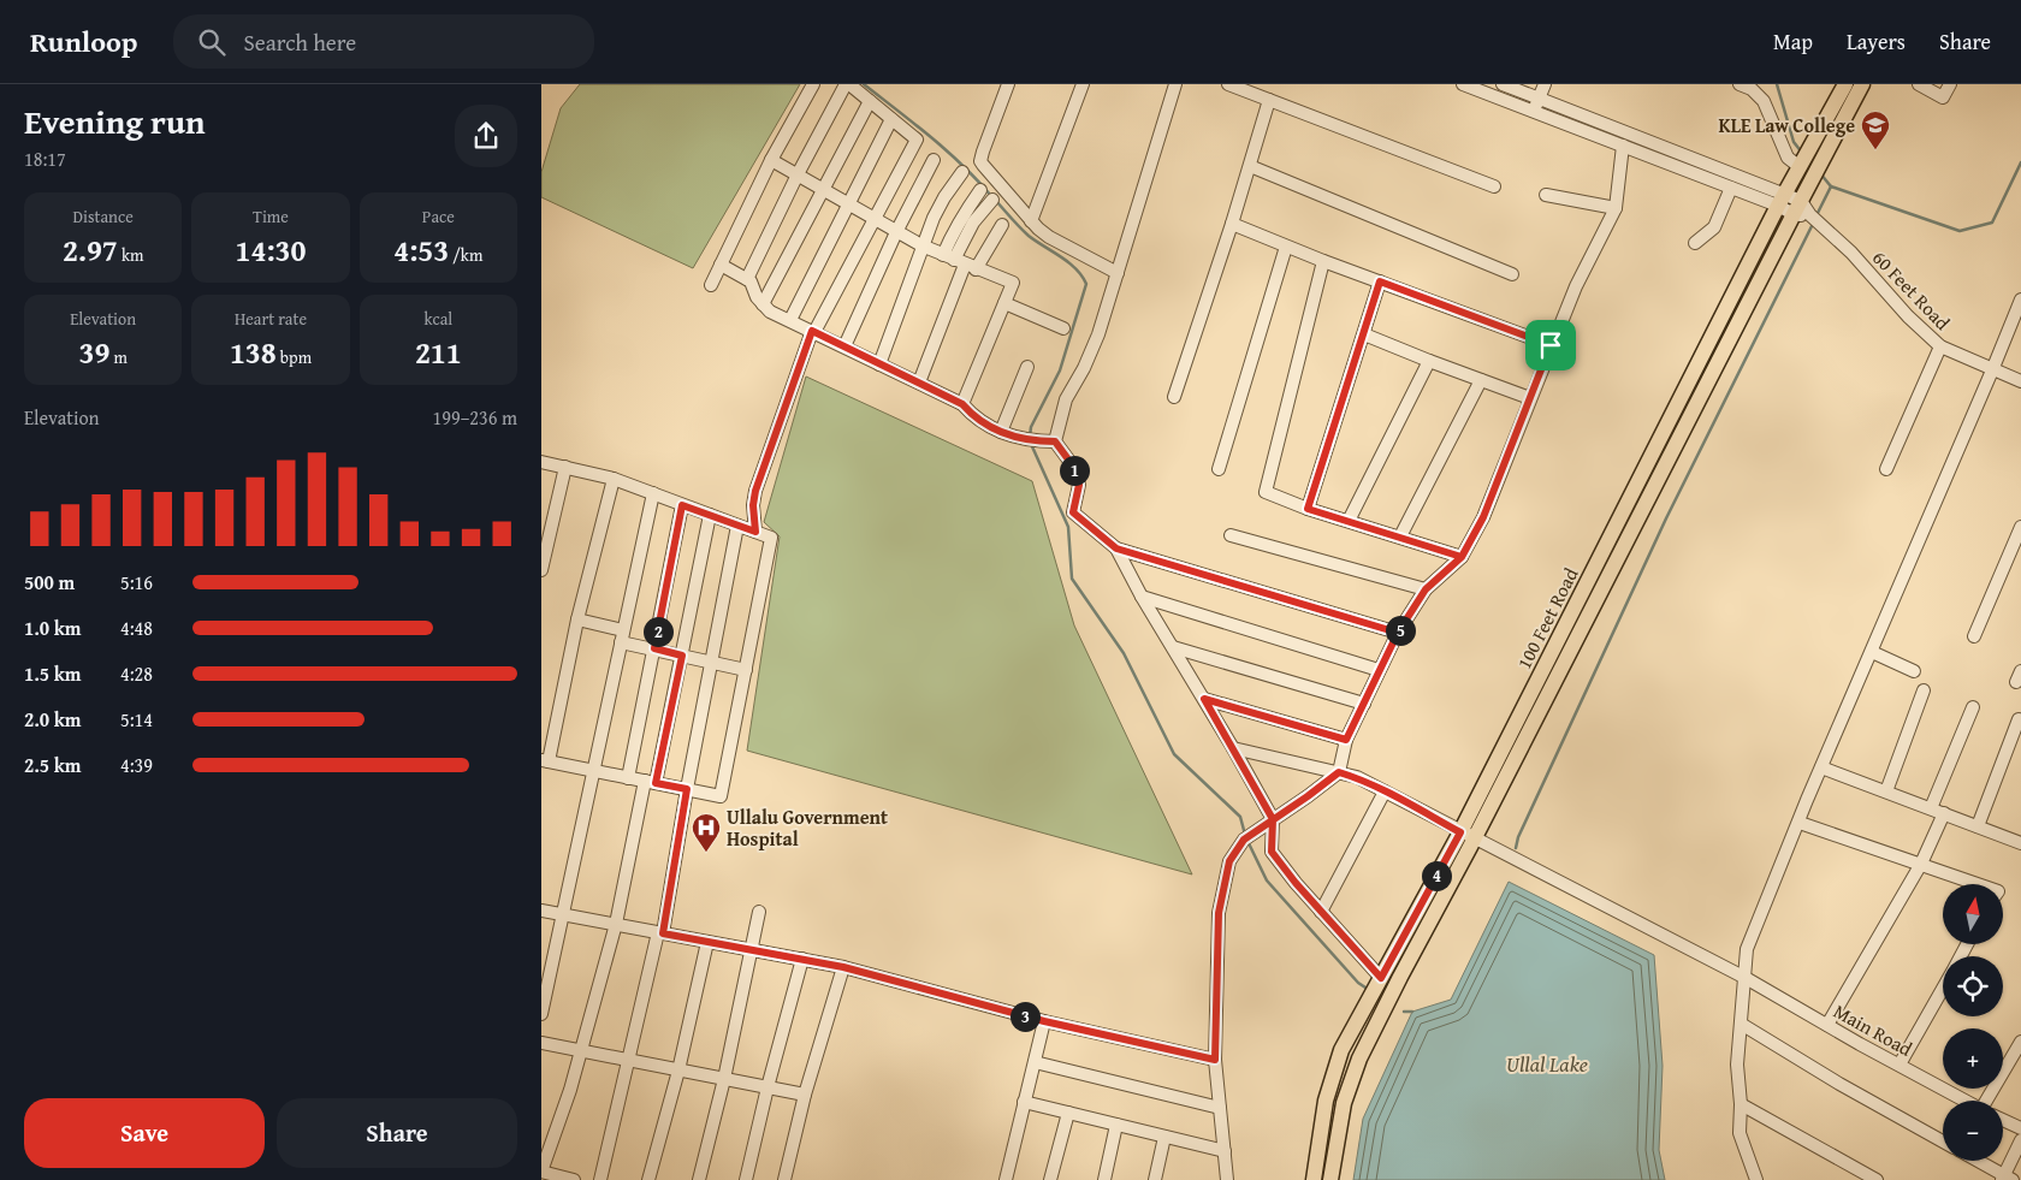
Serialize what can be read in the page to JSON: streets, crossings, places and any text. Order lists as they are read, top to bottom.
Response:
{
  "streets": {
    "main road": ["100 Feet Road"],
    "street": ["60 Feet Road", "Main Road"]
  },
  "crossings": [
    ["60 Feet Road", "100 Feet Road"],
    ["100 Feet Road", "Main Road"]
  ],
  "water": ["Ullal Lake"],
  "places": {
    "school or university": ["KLE Law College"],
    "hospital": ["Ullalu Government Hospital"]
  },
  "north": "top",
  "page": {
    "header": "Runloop",
    "search": "Search here",
    "nav": ["Map", "Layers", "Share"],
    "heading": ["Evening run", "18:17"],
    "stats": [
      ["Distance", "2.97 km"],
      ["Time", "14:30"],
      ["Pace", "4:53 /km"],
      ["Elevation", "39 m"],
      ["Heart rate", "138 bpm"],
      ["kcal", "211"]
    ],
    "chart": ["Elevation", "199–236 m"],
    "pins": [
      "1",
      "5",
      "2",
      "4",
      "3"
    ],
    "list": [
      {
        "name": "500 m",
        "note": "5:16"
      },
      {
        "name": "1.0 km",
        "note": "4:48"
      },
      {
        "name": "1.5 km",
        "note": "4:28"
      },
      {
        "name": "2.0 km",
        "note": "5:14"
      },
      {
        "name": "2.5 km",
        "note": "4:39"
      }
    ],
    "map_buttons": ["+", "−"],
    "buttons": ["Save", "Share"]
  }
}
